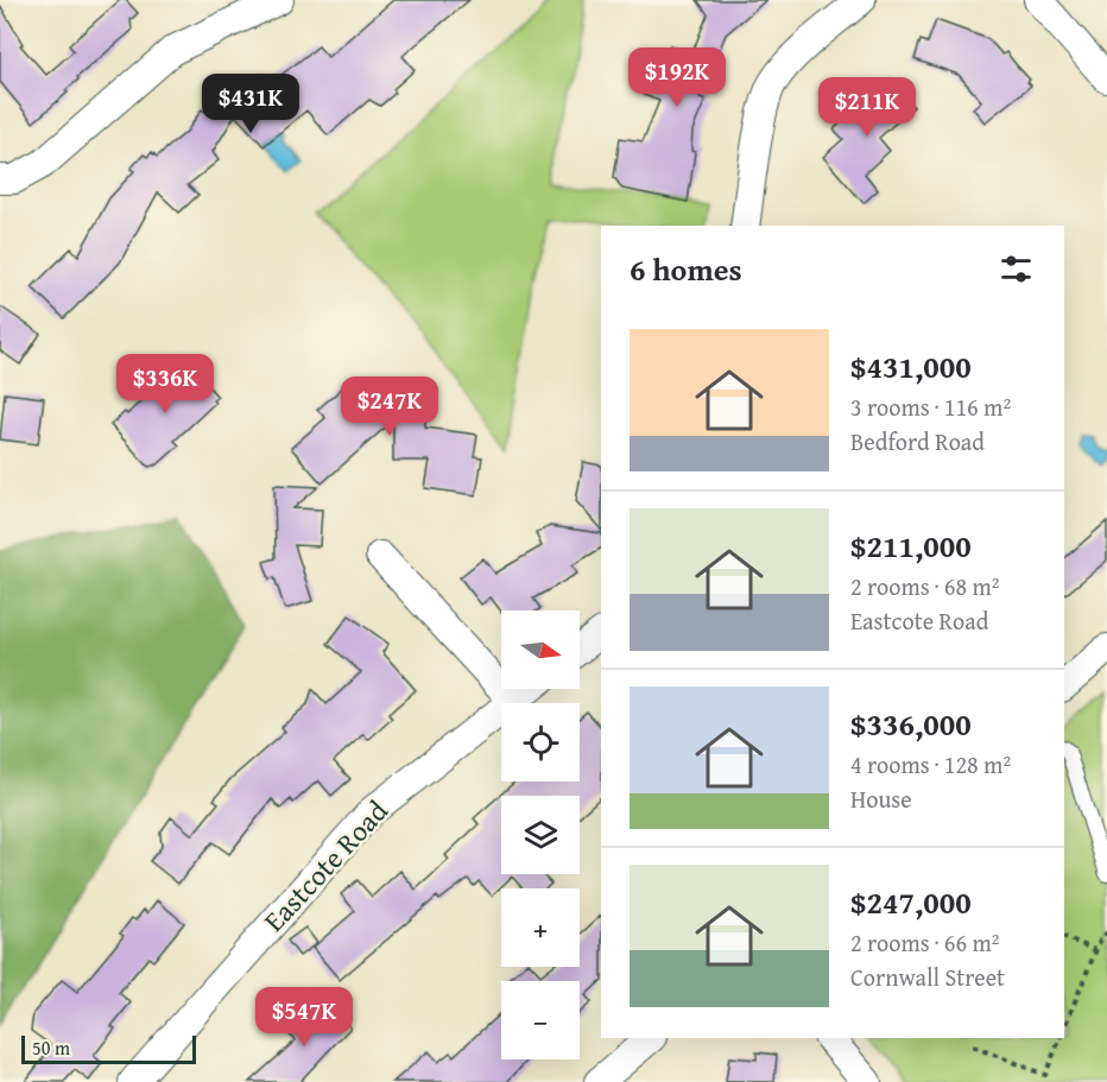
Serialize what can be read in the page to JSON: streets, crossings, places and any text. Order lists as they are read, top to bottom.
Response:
{
  "streets": {
    "street": ["Eastcote Road"]
  },
  "scale_bar": "50 m",
  "north": "right",
  "page": {
    "price": [
      "$192K",
      "$431K",
      "$211K",
      "$336K",
      "$247K",
      "$547K"
    ],
    "heading": "6 homes",
    "list": [
      {
        "name": "$431,000",
        "note": "3 rooms · 116 m² · Bedford Road"
      },
      {
        "name": "$211,000",
        "note": "2 rooms · 68 m² · Eastcote Road"
      },
      {
        "name": "$336,000",
        "note": "4 rooms · 128 m² · House"
      },
      {
        "name": "$247,000",
        "note": "2 rooms · 66 m² · Cornwall Street"
      }
    ],
    "map_buttons": ["+", "−"],
    "scale": "50 m"
  }
}
